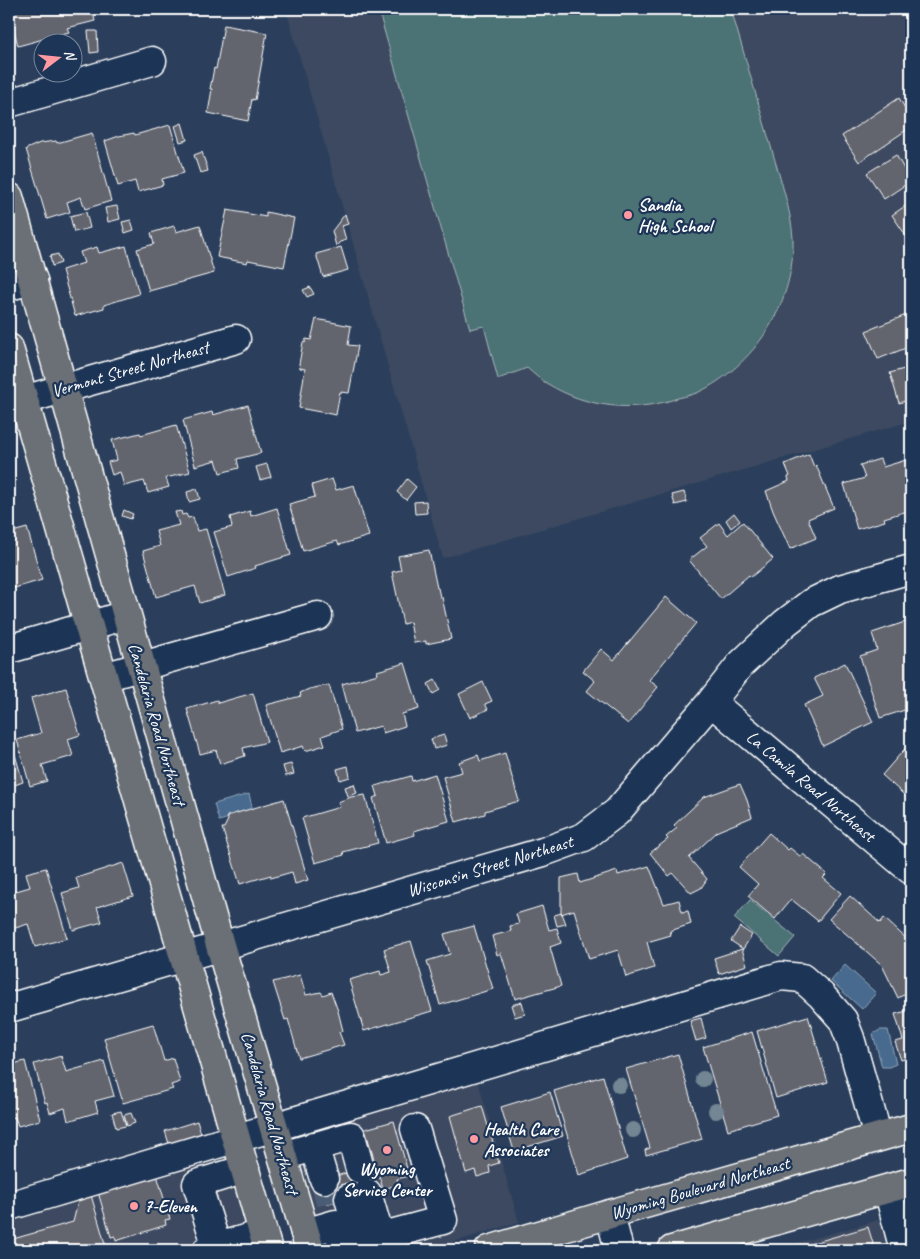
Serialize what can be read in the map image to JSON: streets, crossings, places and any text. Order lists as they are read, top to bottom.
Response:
{
  "streets": {
    "main road": ["Candelaria Road Northeast", "Wyoming Boulevard Northeast"],
    "street": ["Vermont Street Northeast", "La Camila Road Northeast", "Wisconsin Street Northeast"]
  },
  "crossings": [
    ["Vermont Street Northeast", "Candelaria Road Northeast"],
    ["Candelaria Road Northeast", "Wisconsin Street Northeast"],
    ["La Camila Road Northeast", "Wisconsin Street Northeast"]
  ],
  "places": [
    "Sandia High School",
    "Health Care Associates",
    "Wyoming Service Center",
    "7-Eleven"
  ],
  "north": "right"
}
